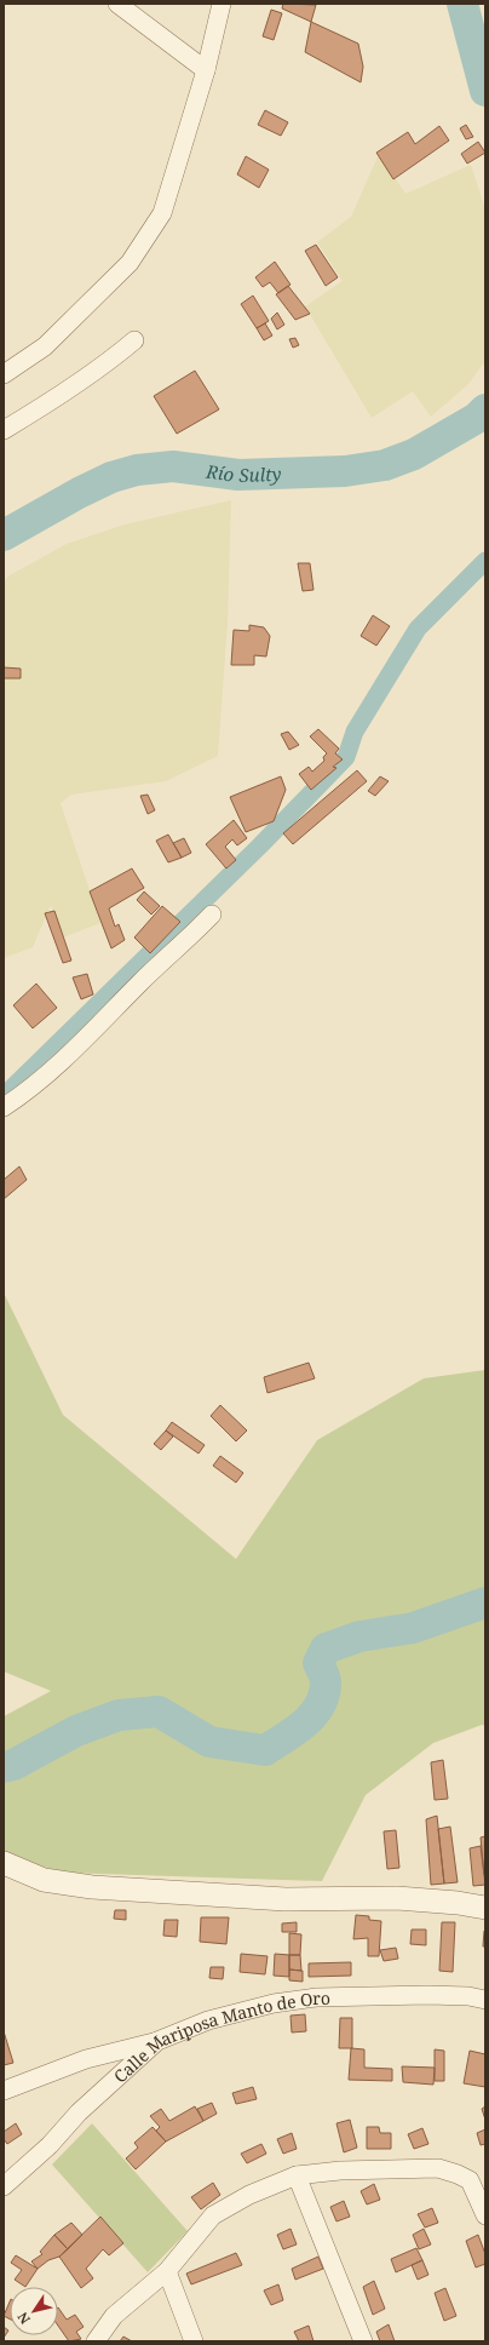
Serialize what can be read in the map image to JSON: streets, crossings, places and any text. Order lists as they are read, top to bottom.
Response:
{
  "streets": {
    "street": ["Calle Mariposa Manto de Oro"]
  },
  "water": ["Río Sulty"],
  "north": "bottom left"
}
